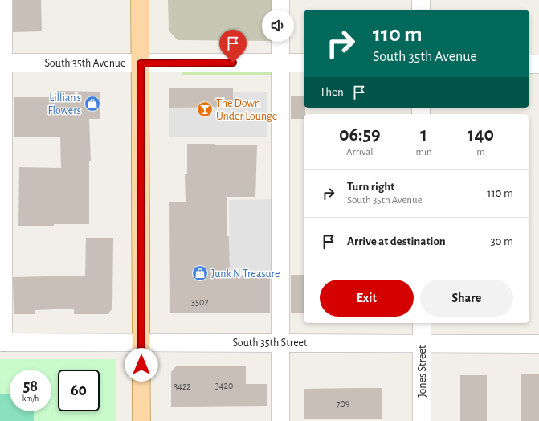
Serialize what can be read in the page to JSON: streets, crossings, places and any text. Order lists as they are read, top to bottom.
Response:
{
  "streets": {
    "street": ["South 35th Avenue", "South 35th Street", "Jones Street"]
  },
  "crossings": [
    ["South 35th Street", "Jones Street"]
  ],
  "places": {
    "shop": ["Lillian's Flowers", "Junk N Treasure"],
    "bar": ["The Down Under Lounge"]
  },
  "house_numbers": [
    "3502",
    "3420",
    "3422",
    "709"
  ],
  "page": {
    "turn": ["110 m", "South 35th Avenue"],
    "then": "Then",
    "eta": [
      "06:59",
      "Arrival",
      "1",
      "min",
      "140",
      "m"
    ],
    "list": [
      {
        "name": "Turn right",
        "note": "South 35th Avenue",
        "value": "110 m"
      },
      {
        "name": "Arrive at destination",
        "value": "30 m"
      }
    ],
    "buttons": ["Exit", "Share"],
    "speed": "58 km/h",
    "limit": "60"
  }
}
